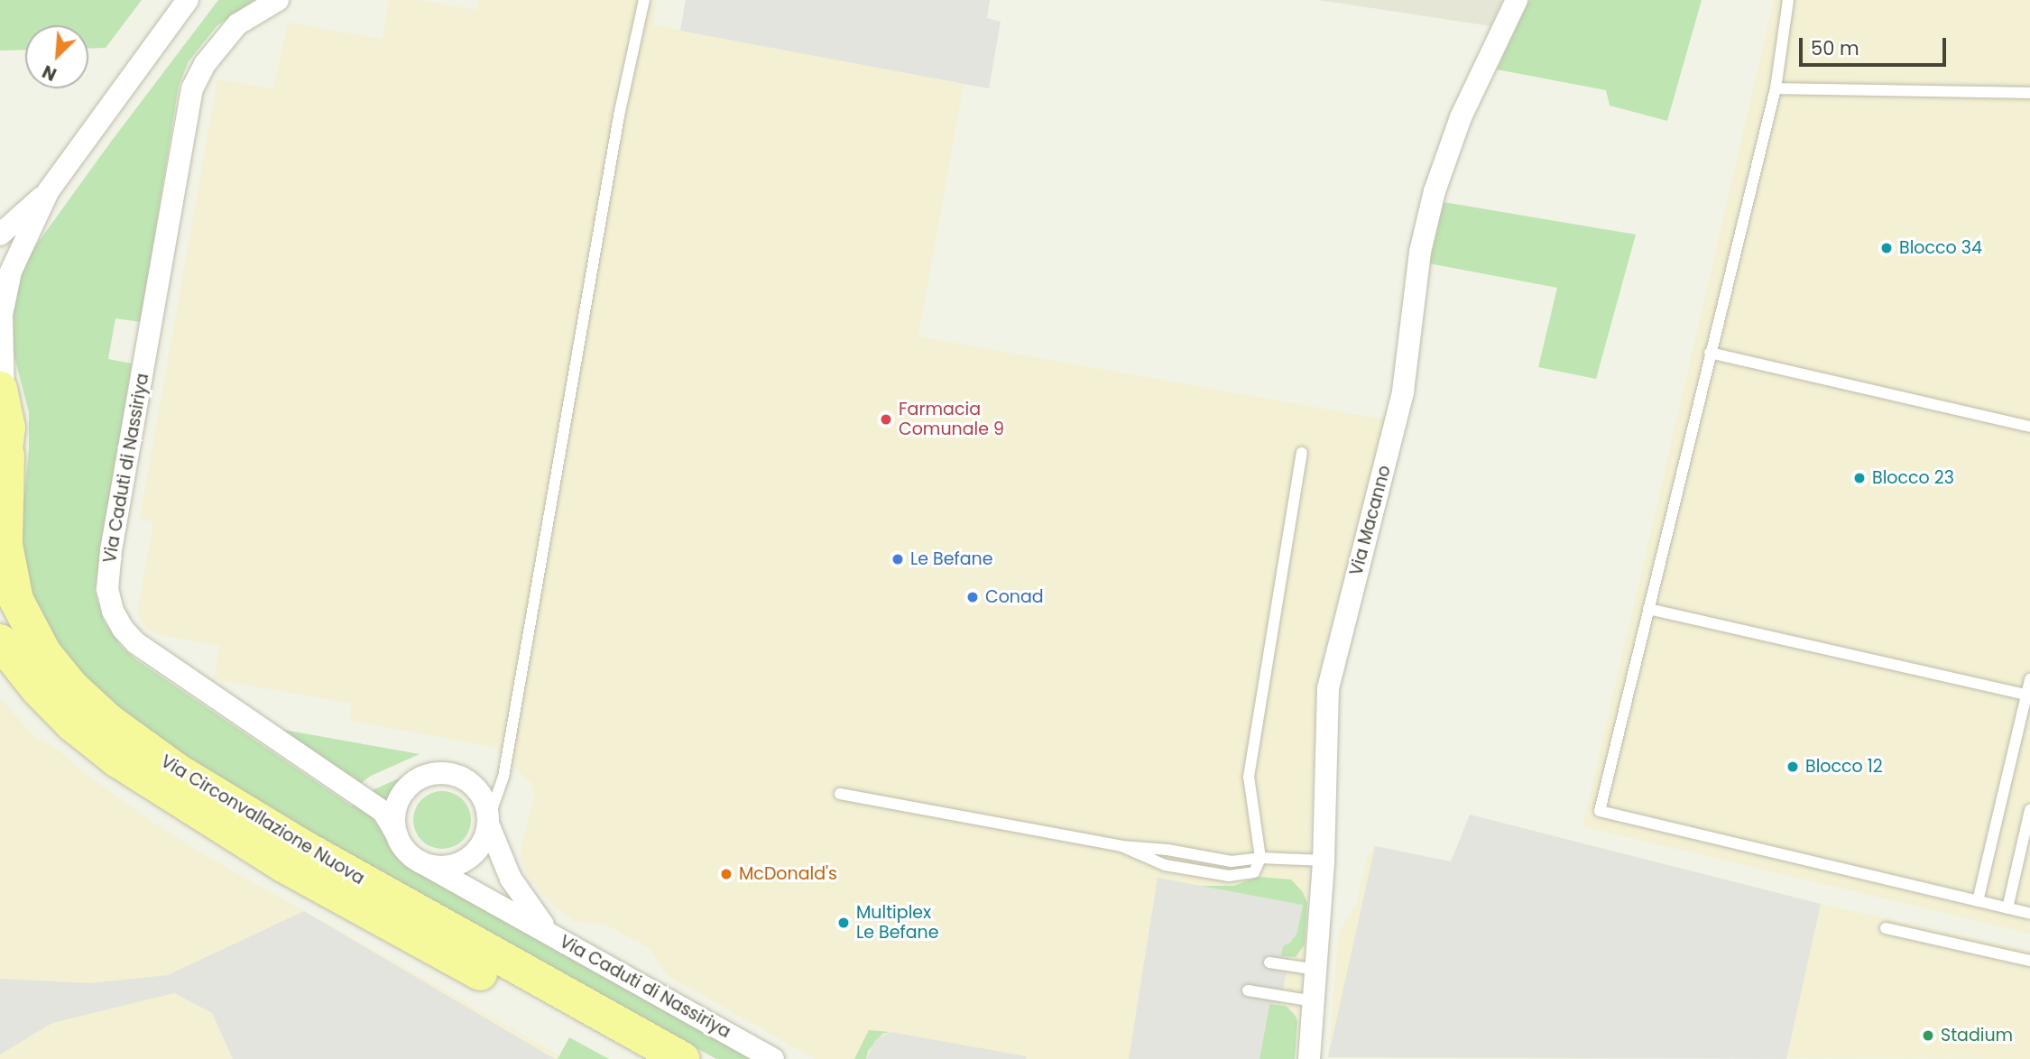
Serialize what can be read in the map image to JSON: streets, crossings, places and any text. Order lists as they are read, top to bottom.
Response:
{
  "streets": {
    "main road": ["Via Circonvallazione Nuova"],
    "street": ["Via Caduti di Nassiriya", "Via Macanno"]
  },
  "places": [
    "Blocco 34",
    "Farmacia Comunale 9",
    "Blocco 23",
    "Le Befane",
    "Conad",
    "Blocco 12",
    "McDonald's",
    "Multiplex Le Befane",
    "Stadium"
  ],
  "scale_bar": "50 m",
  "north": "bottom left"
}
